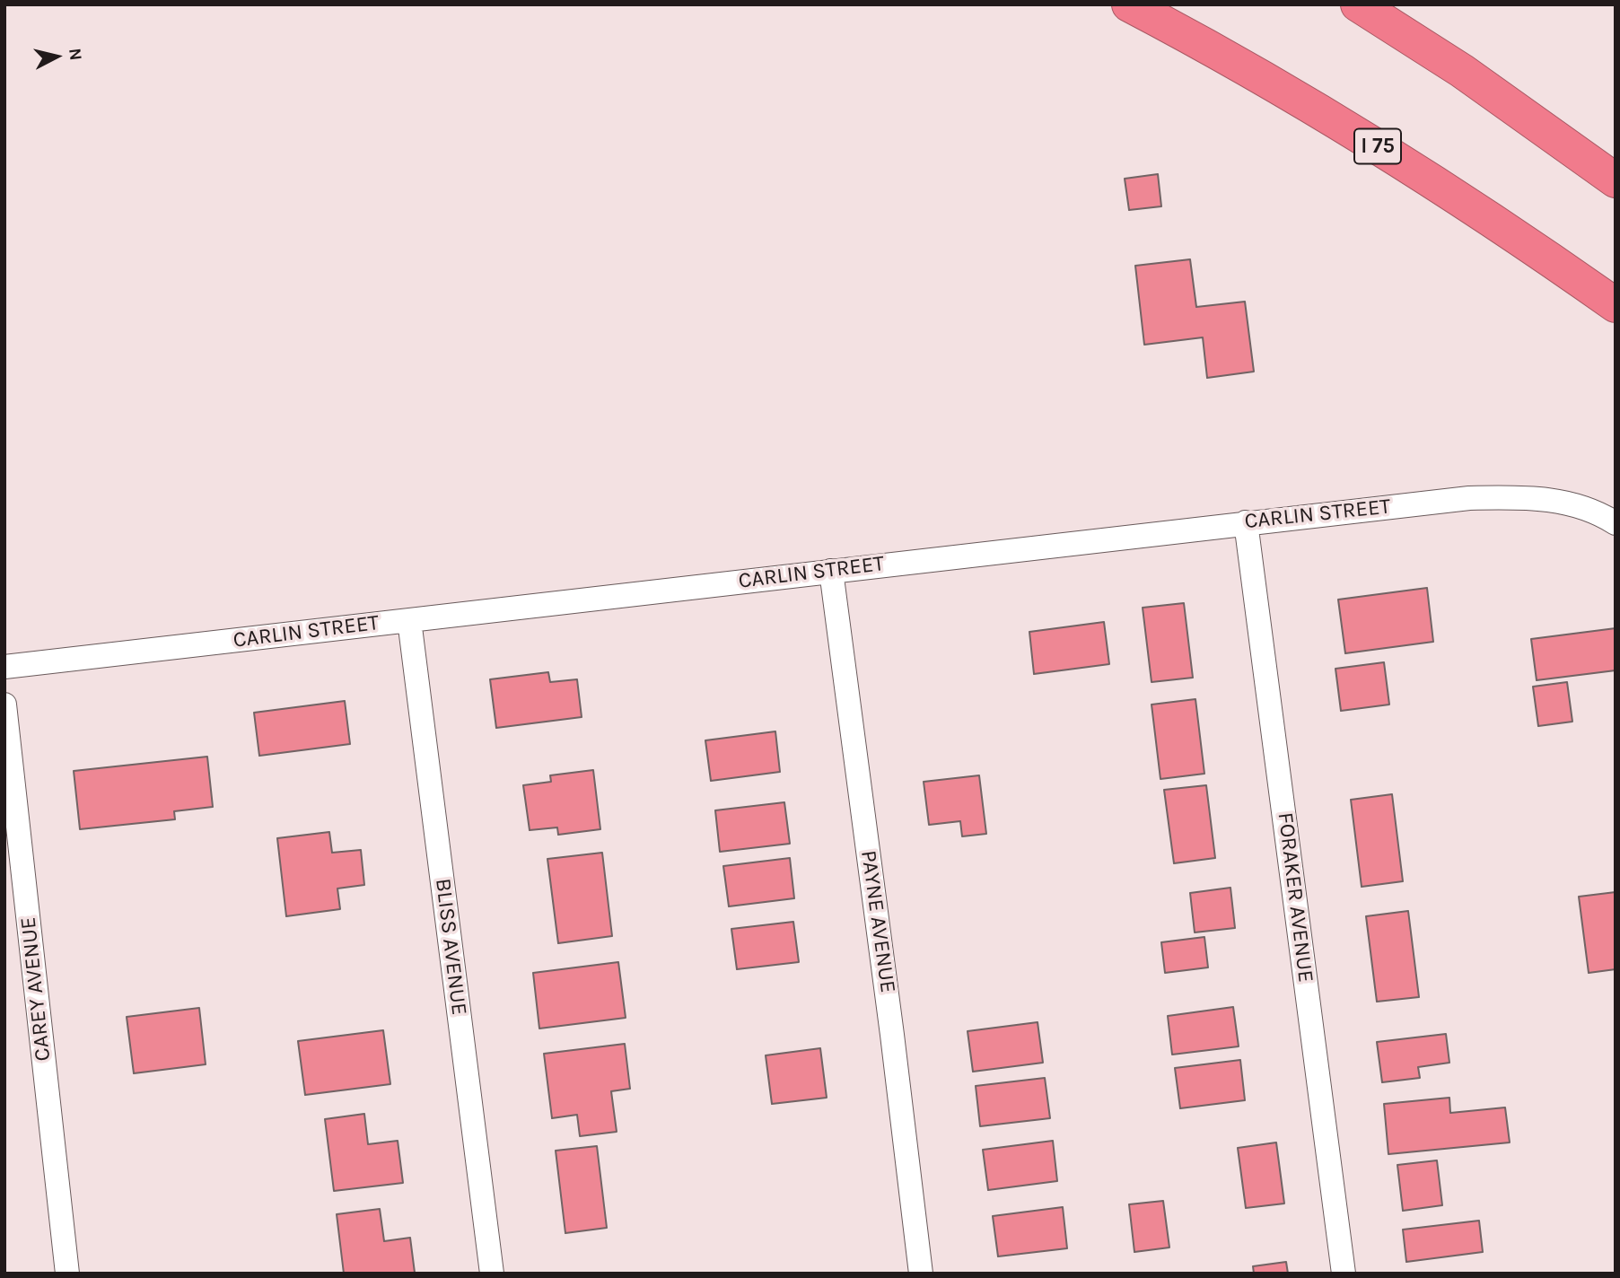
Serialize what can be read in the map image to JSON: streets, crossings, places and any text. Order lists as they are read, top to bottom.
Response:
{
  "streets": {
    "highway": ["I 75"],
    "street": [
      "CARLIN STREET",
      "FORAKER AVENUE",
      "PAYNE AVENUE",
      "BLISS AVENUE",
      "CAREY AVENUE"
    ]
  },
  "crossings": [
    ["CARLIN STREET", "FORAKER AVENUE"],
    ["CARLIN STREET", "PAYNE AVENUE"],
    ["CARLIN STREET", "BLISS AVENUE"]
  ],
  "north": "right"
}
